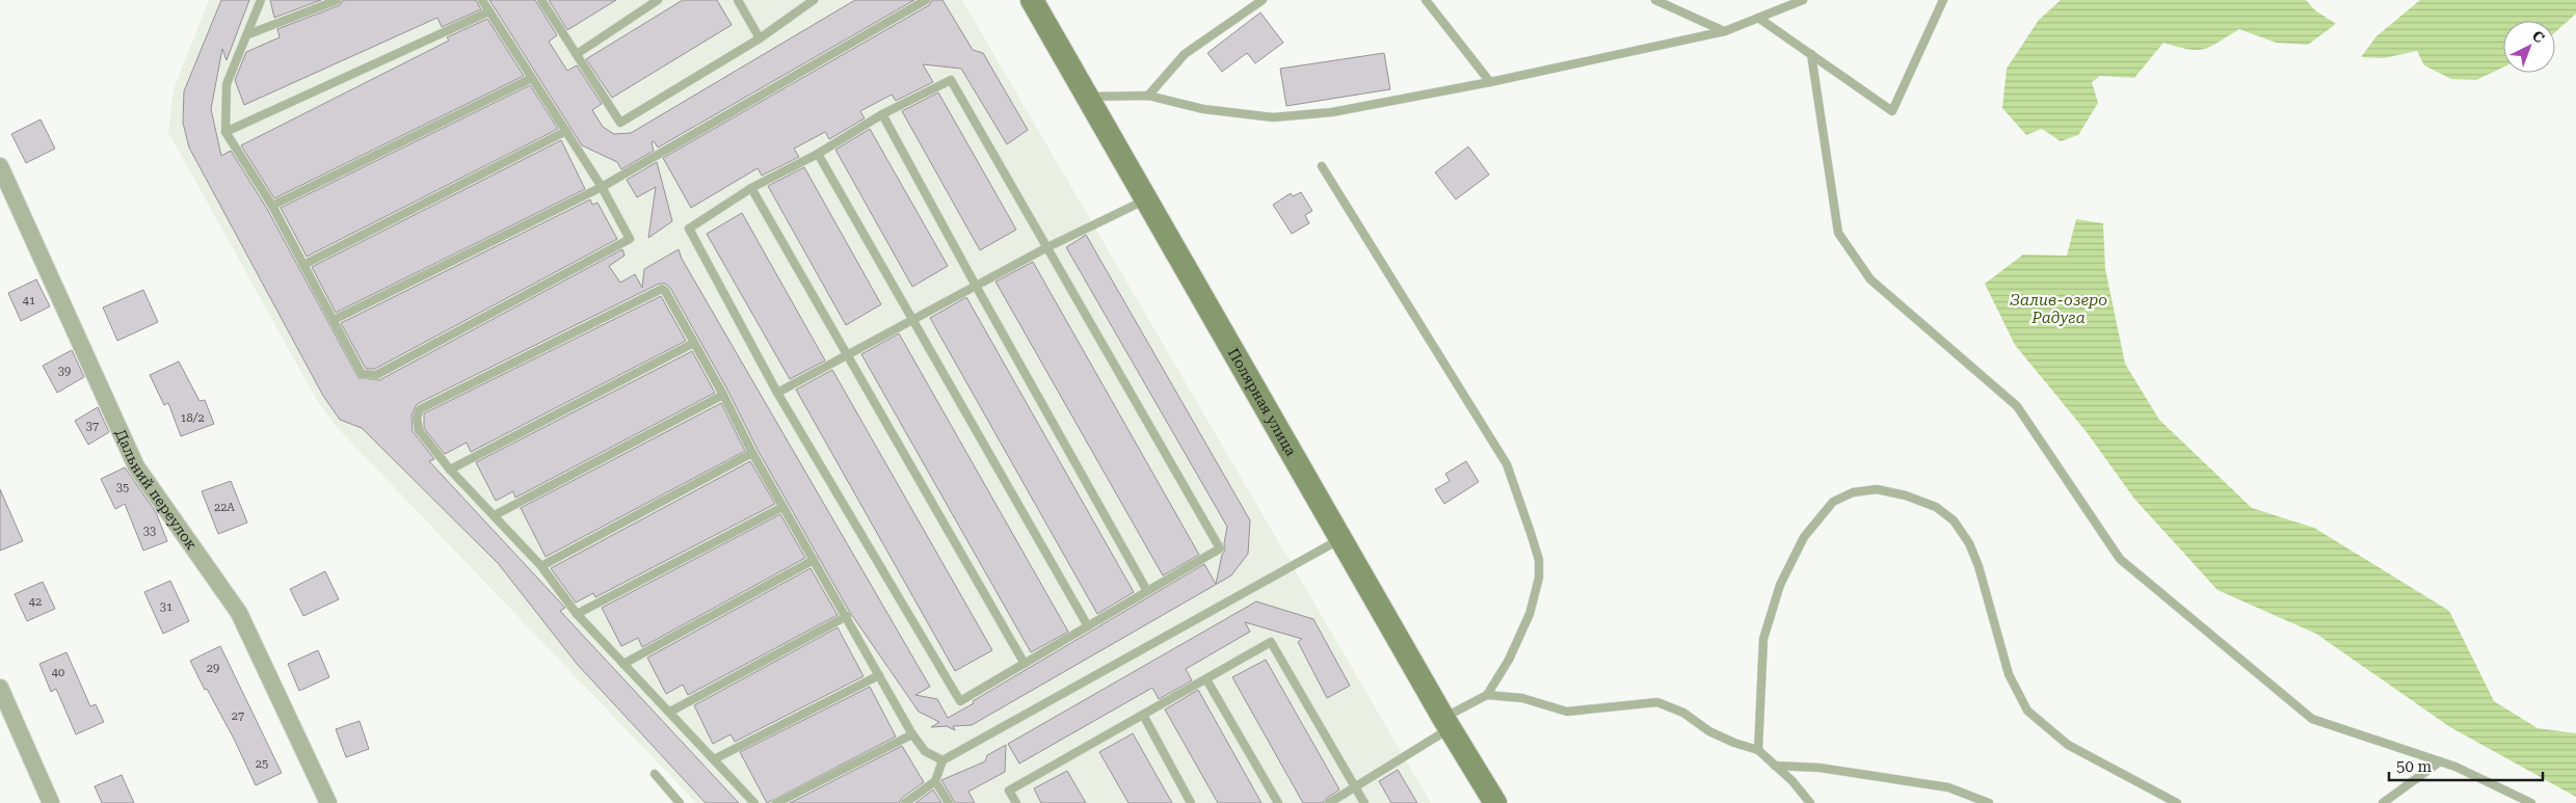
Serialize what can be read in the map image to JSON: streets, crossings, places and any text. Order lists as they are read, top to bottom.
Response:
{
  "streets": {
    "main road": ["Полярная улица"],
    "street": ["Дальний переулок"]
  },
  "water": ["Залив-озеро Радуга"],
  "house_numbers": [
    "41",
    "39",
    "18/2",
    "37",
    "35",
    "22А",
    "33",
    "42",
    "31",
    "29",
    "40",
    "27",
    "25"
  ],
  "scale_bar": "50 m",
  "north": "top right"
}
